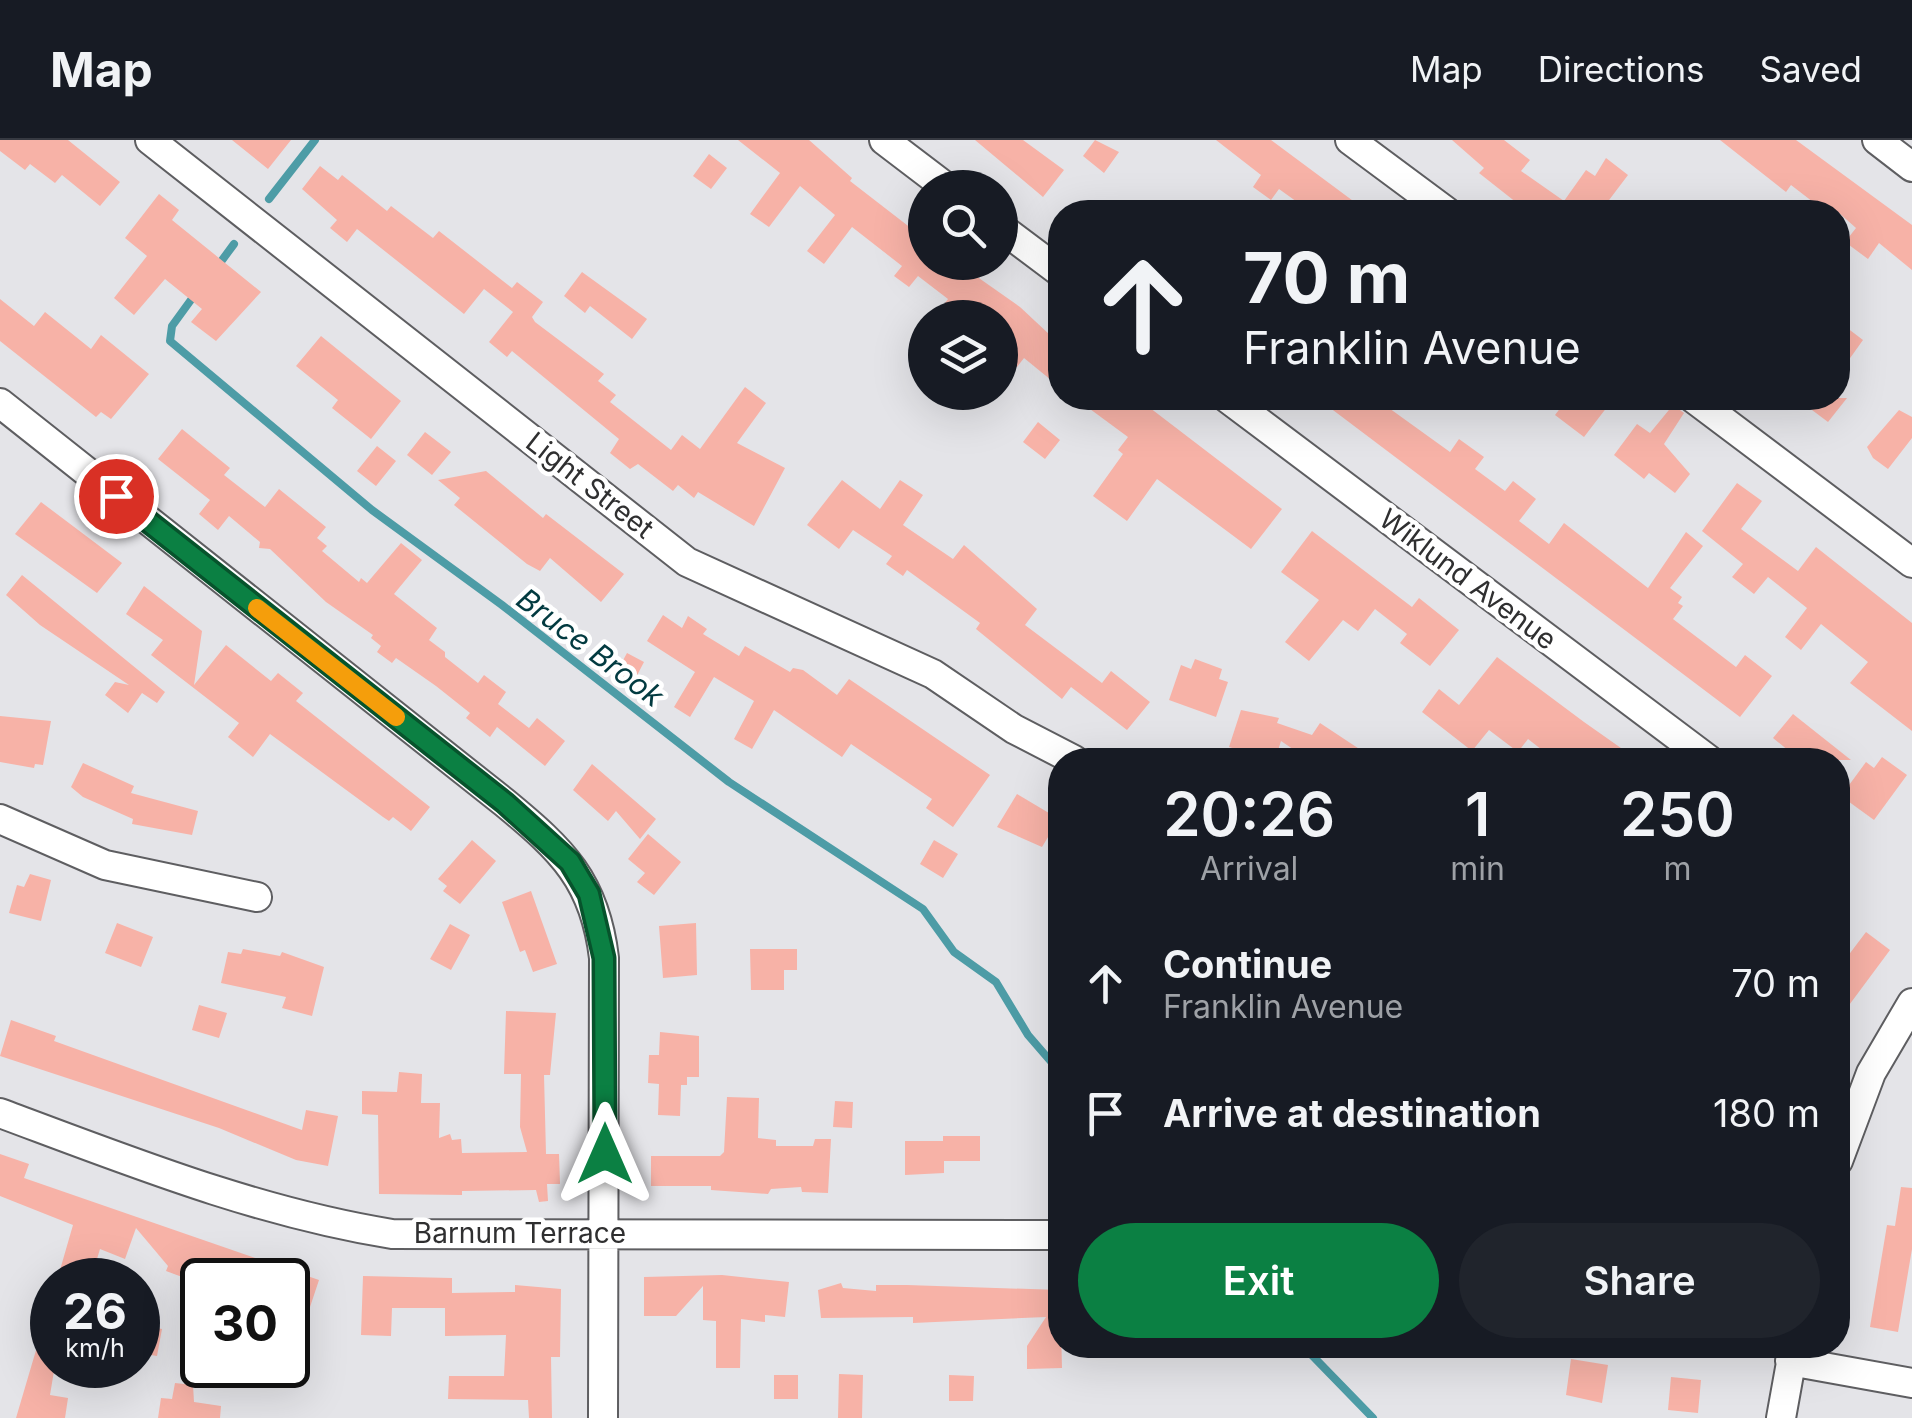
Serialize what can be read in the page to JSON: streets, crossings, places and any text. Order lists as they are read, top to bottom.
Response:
{
  "streets": {
    "street": ["Light Street", "Wiklund Avenue", "Barnum Terrace"]
  },
  "water": ["Bruce Brook"],
  "page": {
    "header": "Map",
    "nav": ["Map", "Directions", "Saved"],
    "turn": ["70 m", "Franklin Avenue"],
    "eta": [
      "20:26",
      "Arrival",
      "1",
      "min",
      "250",
      "m"
    ],
    "list": [
      {
        "name": "Continue",
        "note": "Franklin Avenue",
        "value": "70 m"
      },
      {
        "name": "Arrive at destination",
        "value": "180 m"
      }
    ],
    "buttons": ["Exit", "Share"],
    "speed": "26 km/h",
    "limit": "30"
  }
}
